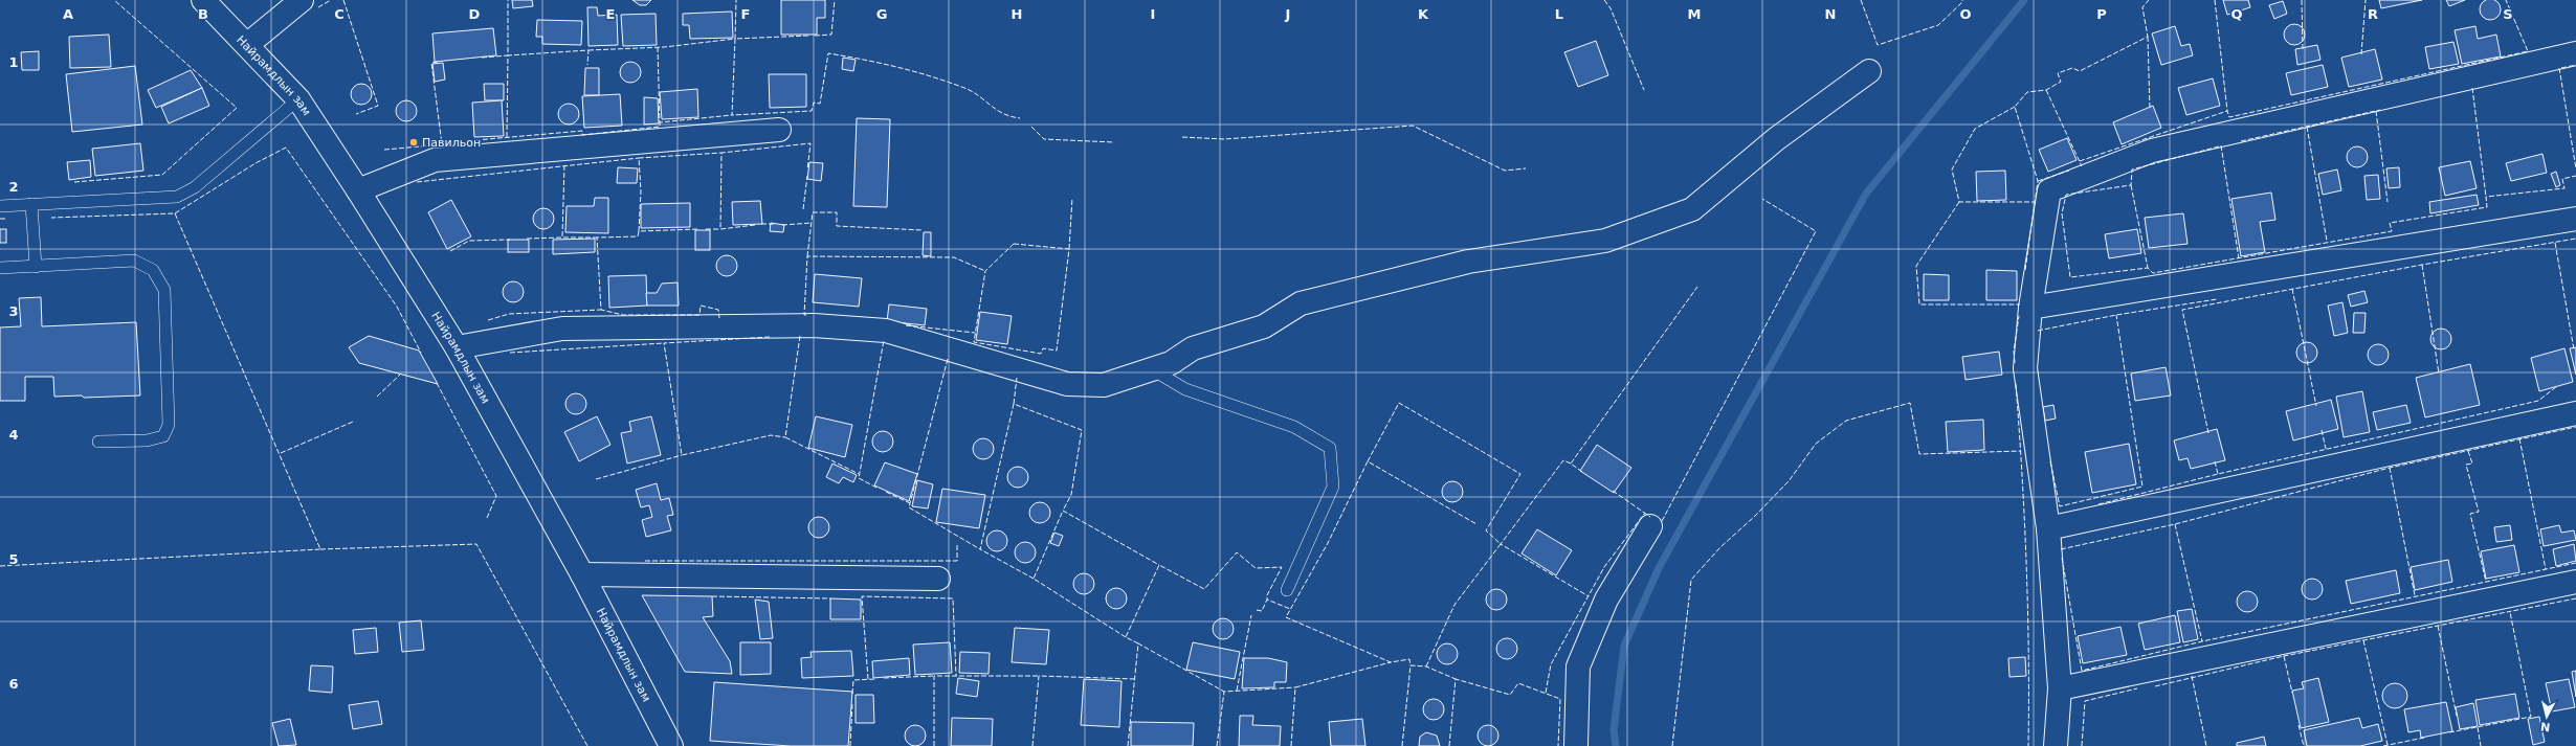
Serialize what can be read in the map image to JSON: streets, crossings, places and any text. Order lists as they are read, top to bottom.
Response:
{
  "streets": {
    "street": ["Найрамдлын зам"]
  },
  "places": ["Павильон"],
  "north": "bottom",
  "grid": {
    "columns": [
      "A",
      "B",
      "C",
      "D",
      "E",
      "F",
      "G",
      "H",
      "I",
      "J",
      "K",
      "L",
      "M",
      "N",
      "O",
      "P",
      "Q",
      "R",
      "S"
    ],
    "rows": [
      "1",
      "2",
      "3",
      "4",
      "5",
      "6"
    ]
  }
}
